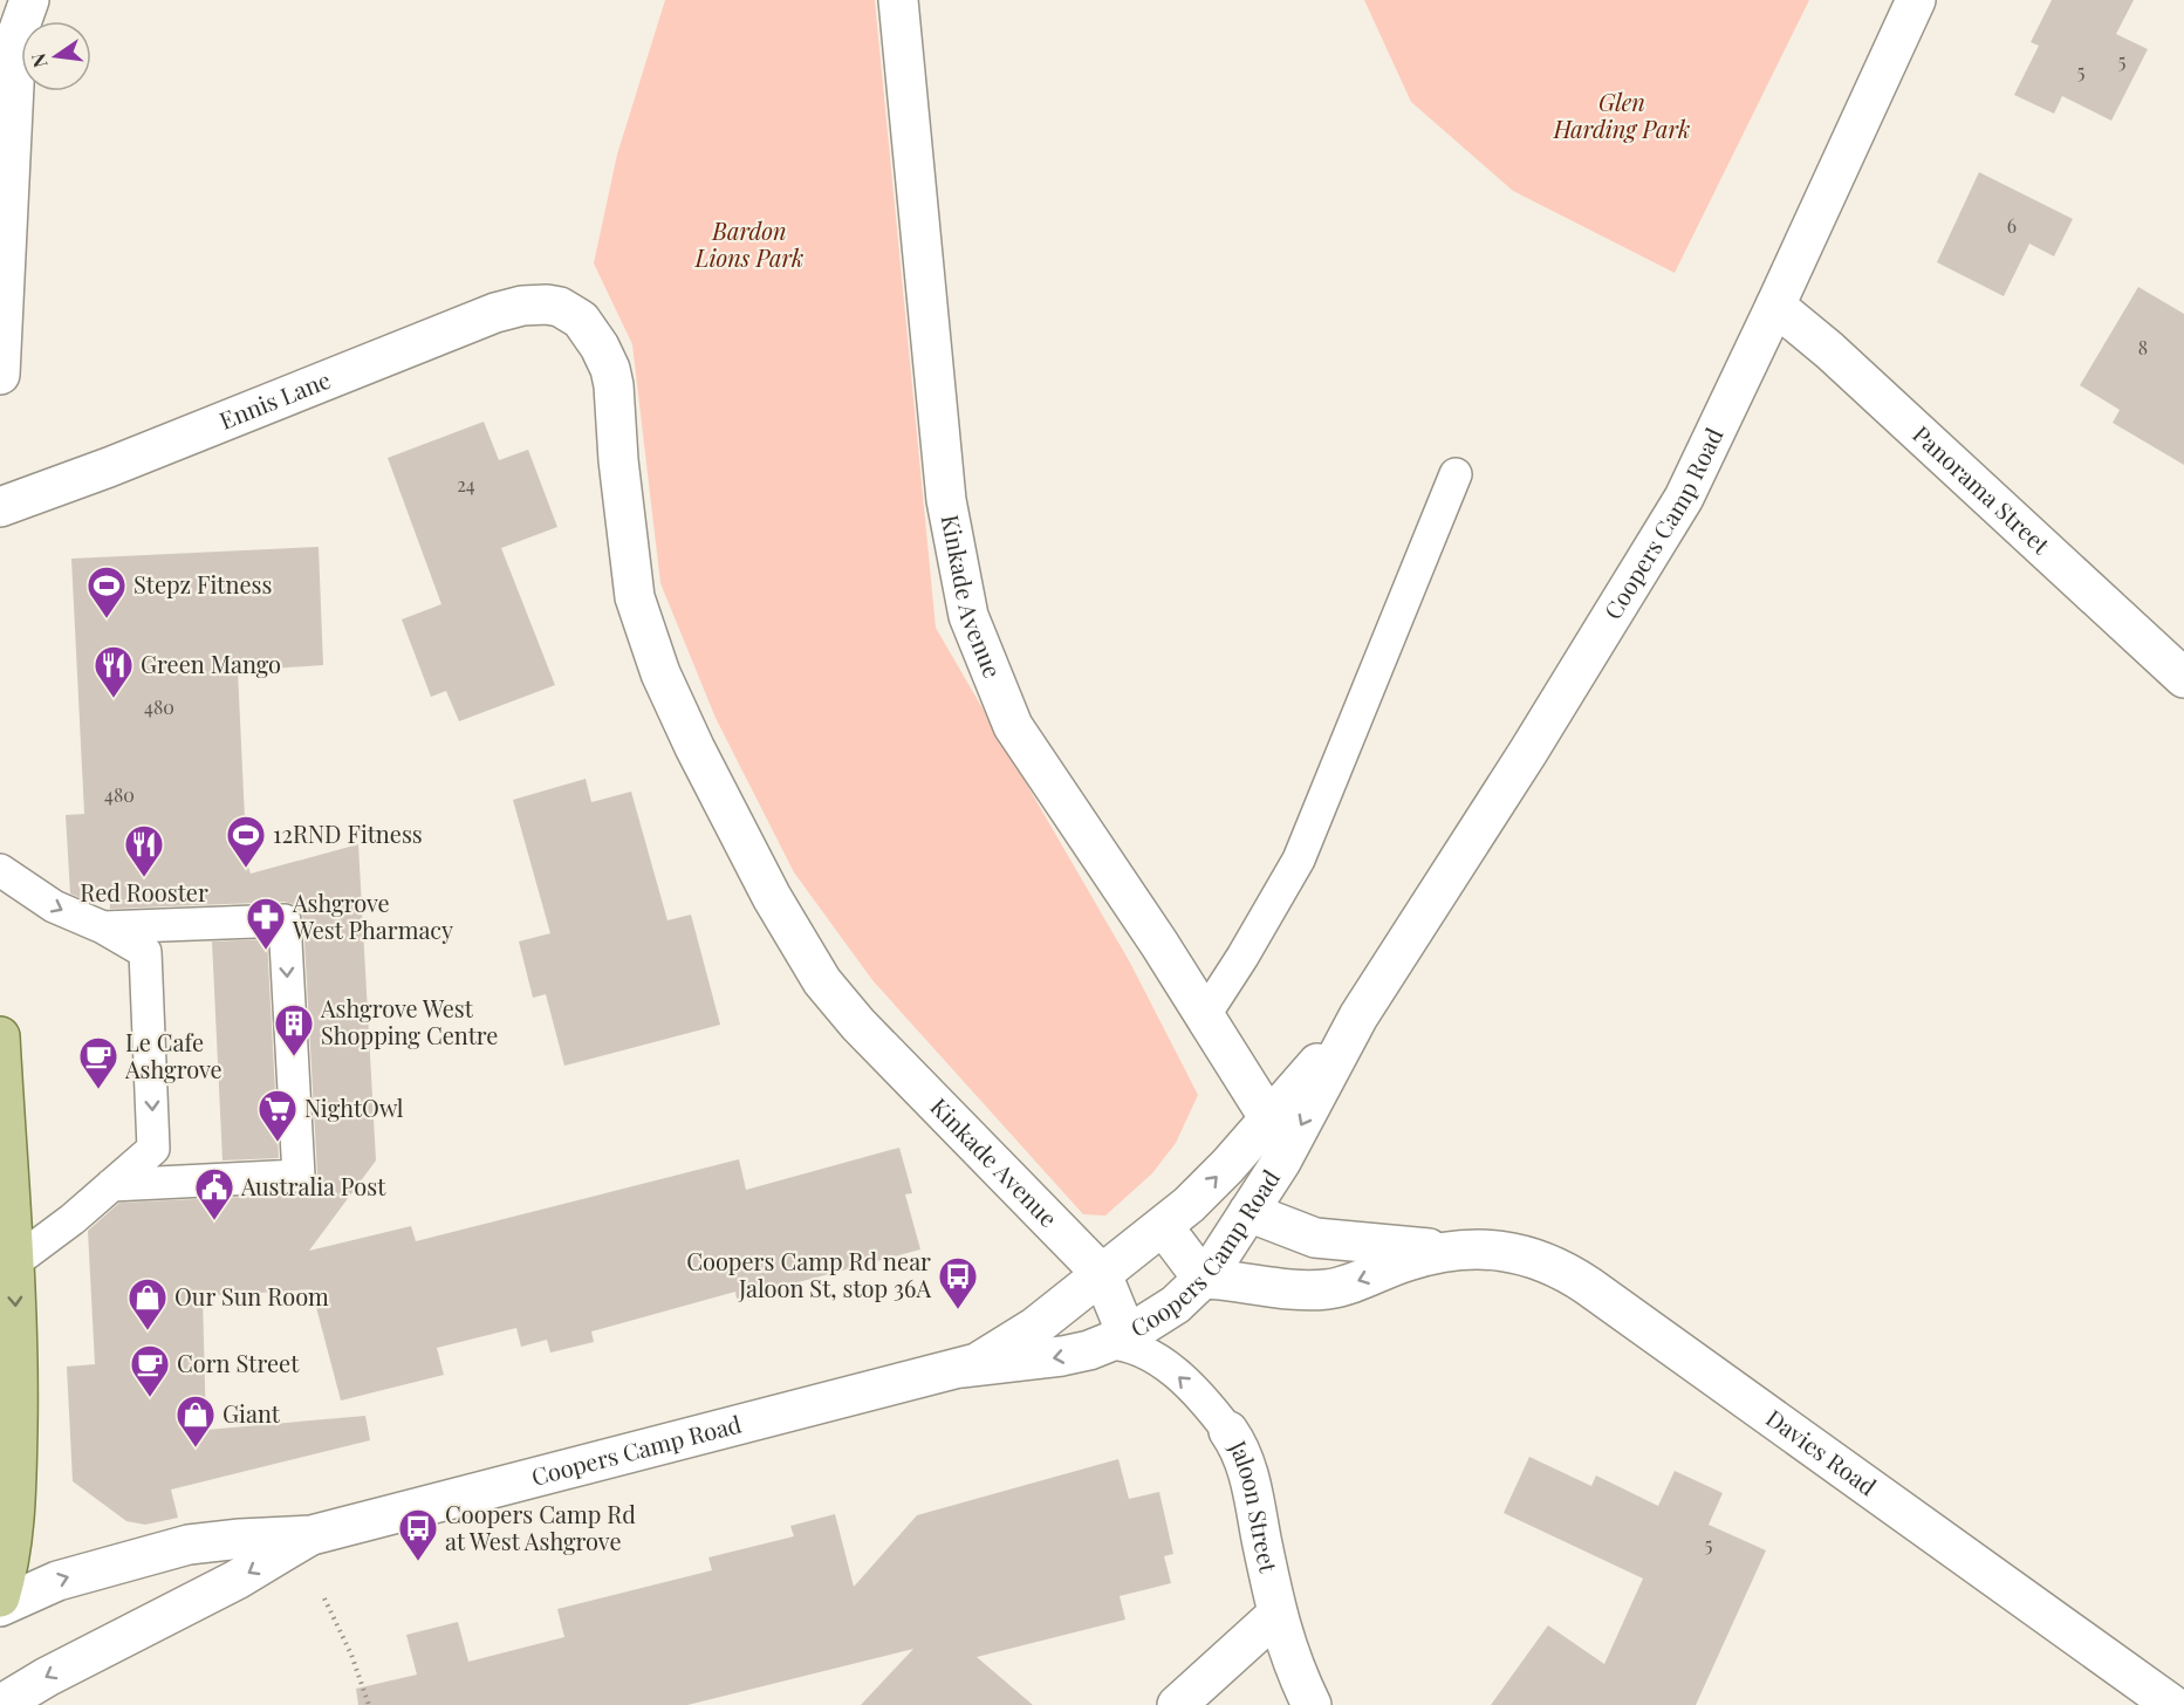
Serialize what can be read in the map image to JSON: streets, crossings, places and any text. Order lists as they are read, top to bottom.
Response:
{
  "streets": {
    "street": [
      "Ennis Lane",
      "Panorama Street",
      "Coopers Camp Road",
      "Kinkade Avenue",
      "Davies Road",
      "Jaloon Street"
    ]
  },
  "crossings": [
    ["Ennis Lane", "Kinkade Avenue"],
    ["Panorama Street", "Coopers Camp Road"],
    ["Coopers Camp Road", "Kinkade Avenue"],
    ["Coopers Camp Road", "Davies Road"],
    ["Coopers Camp Road", "Jaloon Street"]
  ],
  "parks": ["Glen Harding Park", "Bardon Lions Park"],
  "places": {
    "sports": ["Stepz Fitness", "12RND Fitness"],
    "restaurant": ["Green Mango", "Red Rooster"],
    "pharmacy": ["Ashgrove West Pharmacy"],
    "building": ["Ashgrove West Shopping Centre"],
    "cafe": ["Le Cafe Ashgrove", "Corn Street"],
    "supermarket": ["NightOwl"],
    "public building": ["Australia Post"],
    "bus stop": ["Coopers Camp Rd near Jaloon St, stop 36A", "Coopers Camp Rd at West Ashgrove"],
    "shop": ["Our Sun Room", "Giant"]
  },
  "house_numbers": [
    "5",
    "5",
    "6",
    "8",
    "24",
    "480",
    "480",
    "5"
  ],
  "north": "left"
}
